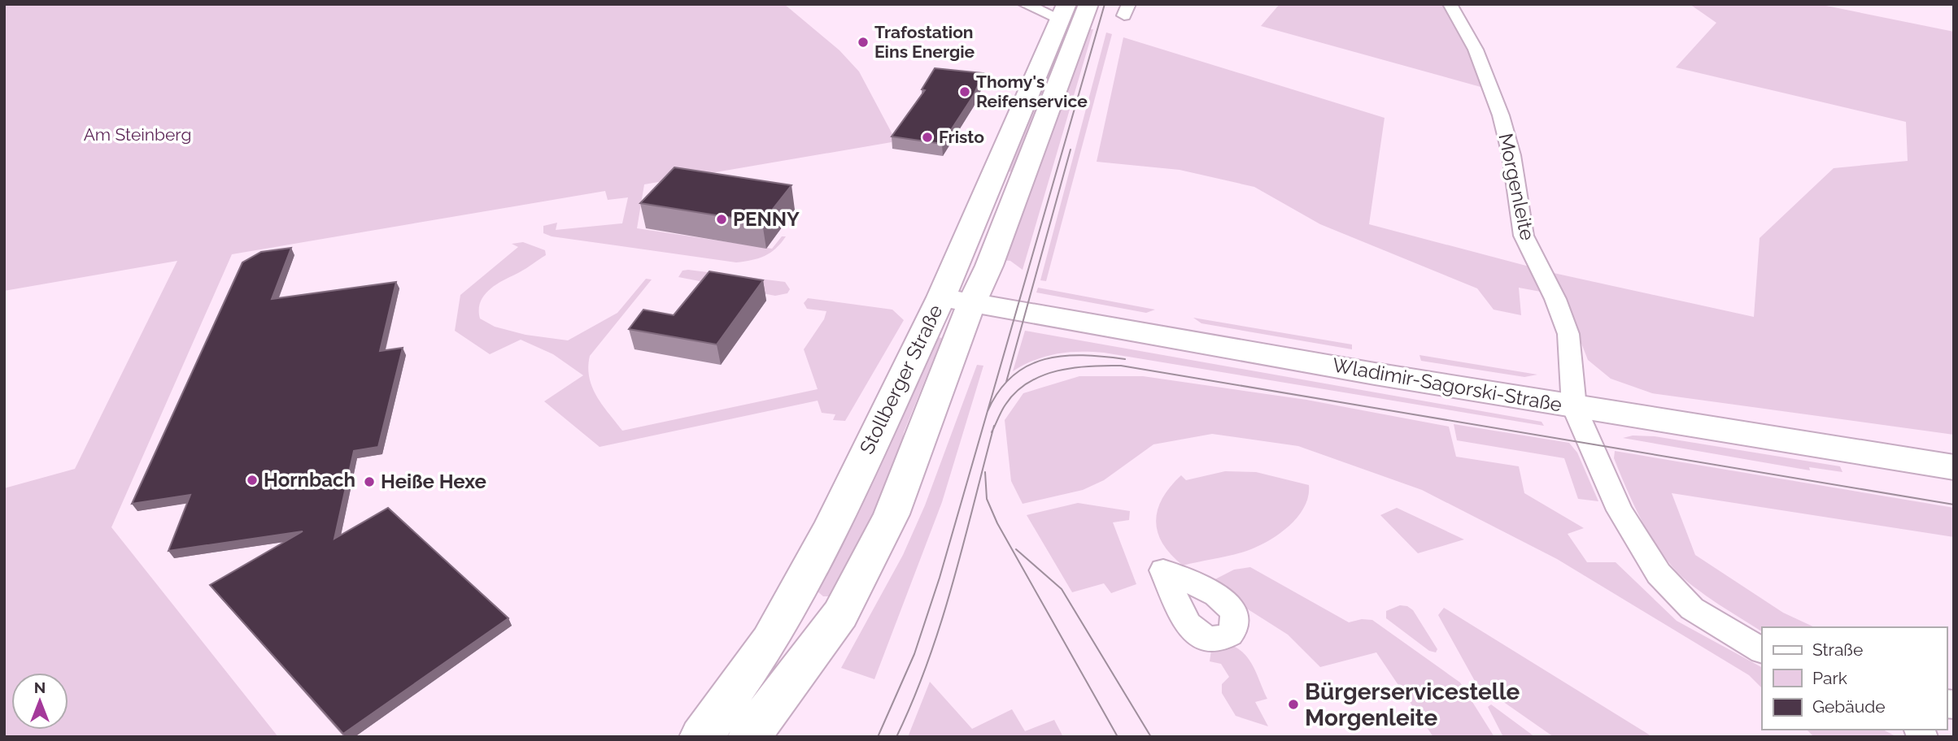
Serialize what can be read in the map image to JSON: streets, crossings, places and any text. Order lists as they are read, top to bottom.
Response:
{
  "streets": {
    "main road": ["Stollberger Straße", "Wladimir-Sagorski-Straße"],
    "street": ["Morgenleite"]
  },
  "crossings": [
    ["Morgenleite", "Wladimir-Sagorski-Straße"],
    ["Stollberger Straße", "Wladimir-Sagorski-Straße"]
  ],
  "parks": ["Am Steinberg"],
  "places": [
    "Trafostation Eins Energie",
    "Thomy's Reifenservice",
    "Fristo",
    "PENNY",
    "Hornbach",
    "Heiße Hexe",
    "Bürgerservicestelle Morgenleite"
  ],
  "legend": ["Straße", "Park", "Gebäude"],
  "north": "top"
}
